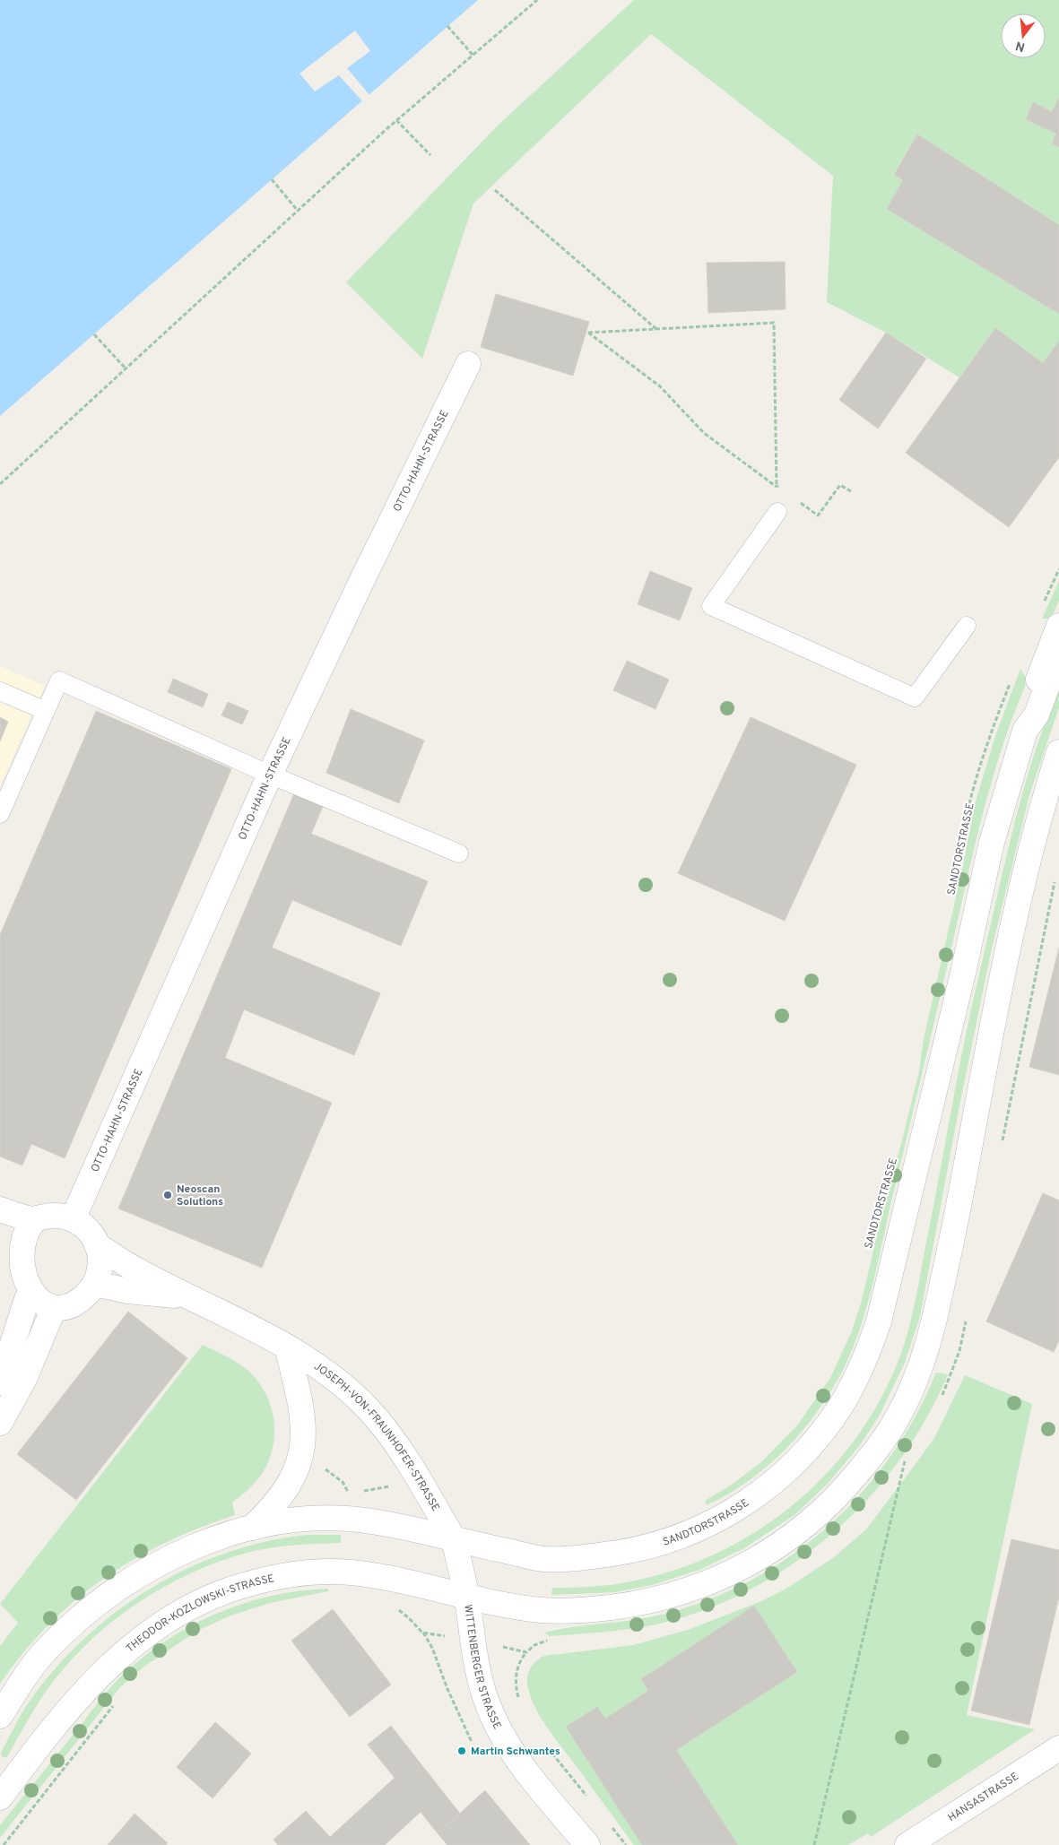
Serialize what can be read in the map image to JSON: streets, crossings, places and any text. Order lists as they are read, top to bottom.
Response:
{
  "streets": {
    "main road": [
      "OTTO-HAHN-STRASSE",
      "SANDTORSTRASSE",
      "JOSEPH-VON-FRAUNHOFER-STRASSE",
      "THEODOR-KOZLOWSKI-STRASSE",
      "WITTENBERGER STRASSE",
      "HANSASTRASSE"
    ]
  },
  "crossings": [
    ["OTTO-HAHN-STRASSE", "JOSEPH-VON-FRAUNHOFER-STRASSE"],
    ["SANDTORSTRASSE", "JOSEPH-VON-FRAUNHOFER-STRASSE"],
    ["SANDTORSTRASSE", "WITTENBERGER STRASSE"],
    ["JOSEPH-VON-FRAUNHOFER-STRASSE", "WITTENBERGER STRASSE"],
    ["THEODOR-KOZLOWSKI-STRASSE", "WITTENBERGER STRASSE"]
  ],
  "places": ["Neoscan Solutions", "Martin Schwantes"],
  "north": "bottom"
}
